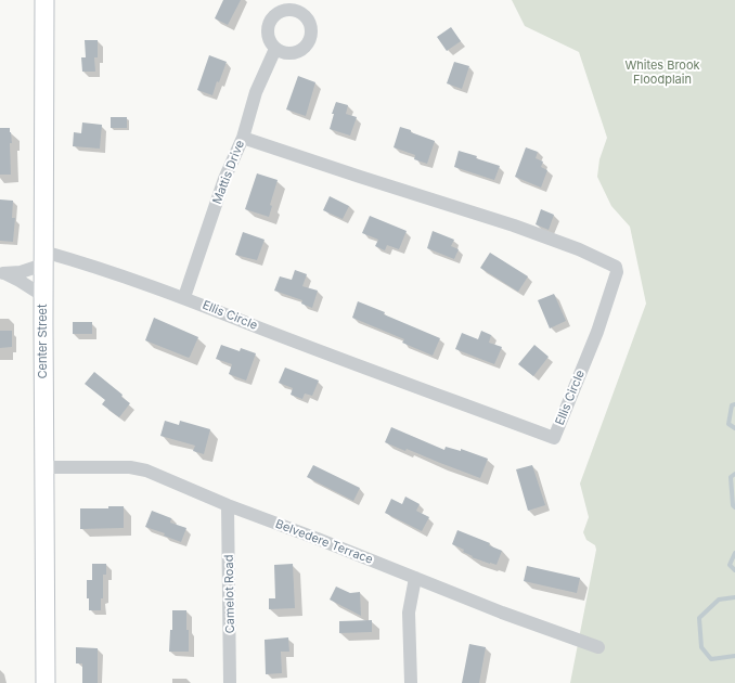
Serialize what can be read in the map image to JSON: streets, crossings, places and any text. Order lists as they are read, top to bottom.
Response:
{
  "streets": {
    "street": [
      "Mattis Drive",
      "Ellis Circle",
      "Center Street",
      "Belvedere Terrace",
      "Camelot Road"
    ]
  },
  "crossings": [
    ["Mattis Drive", "Ellis Circle"],
    ["Ellis Circle", "Center Street"],
    ["Center Street", "Belvedere Terrace"],
    ["Belvedere Terrace", "Camelot Road"]
  ],
  "parks": ["Whites Brook Floodplain"]
}
